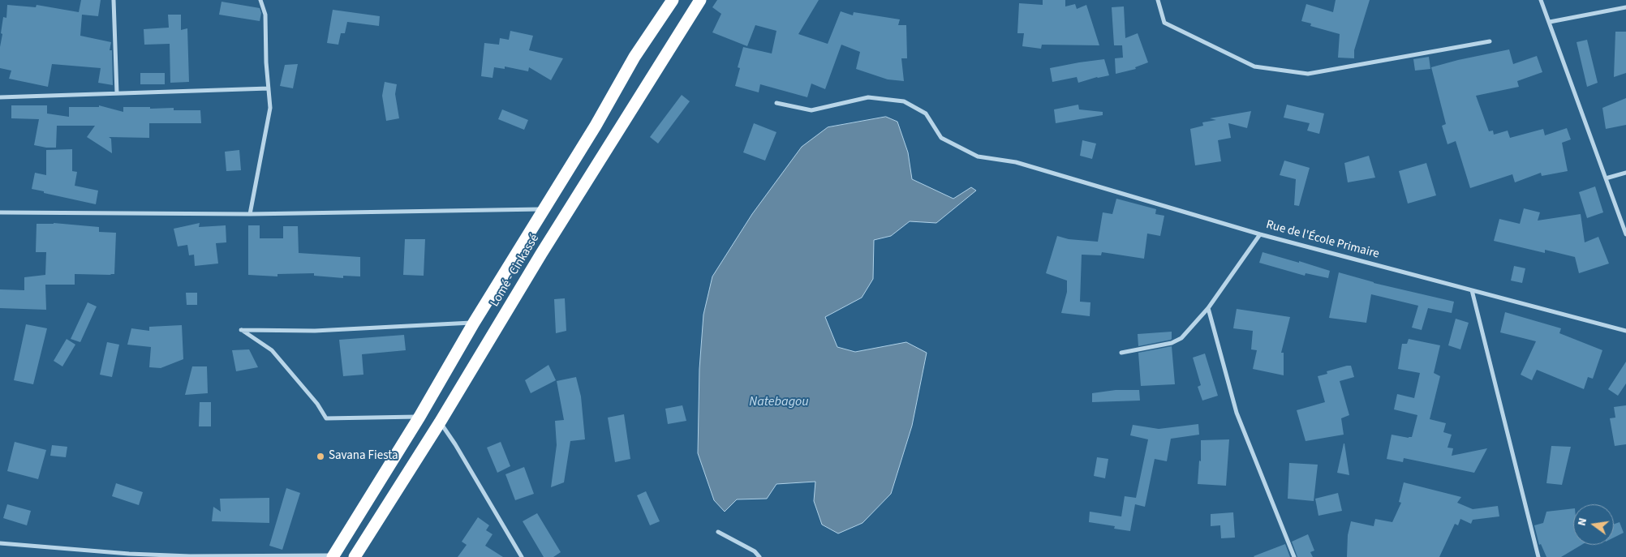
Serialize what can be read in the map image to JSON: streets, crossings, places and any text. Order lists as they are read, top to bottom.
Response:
{
  "streets": {
    "highway": ["Lomé - Cinkassé"],
    "street": ["Rue de l'École Primaire"]
  },
  "water": ["Natebagou"],
  "places": ["Savana Fiesta"],
  "north": "left"
}
